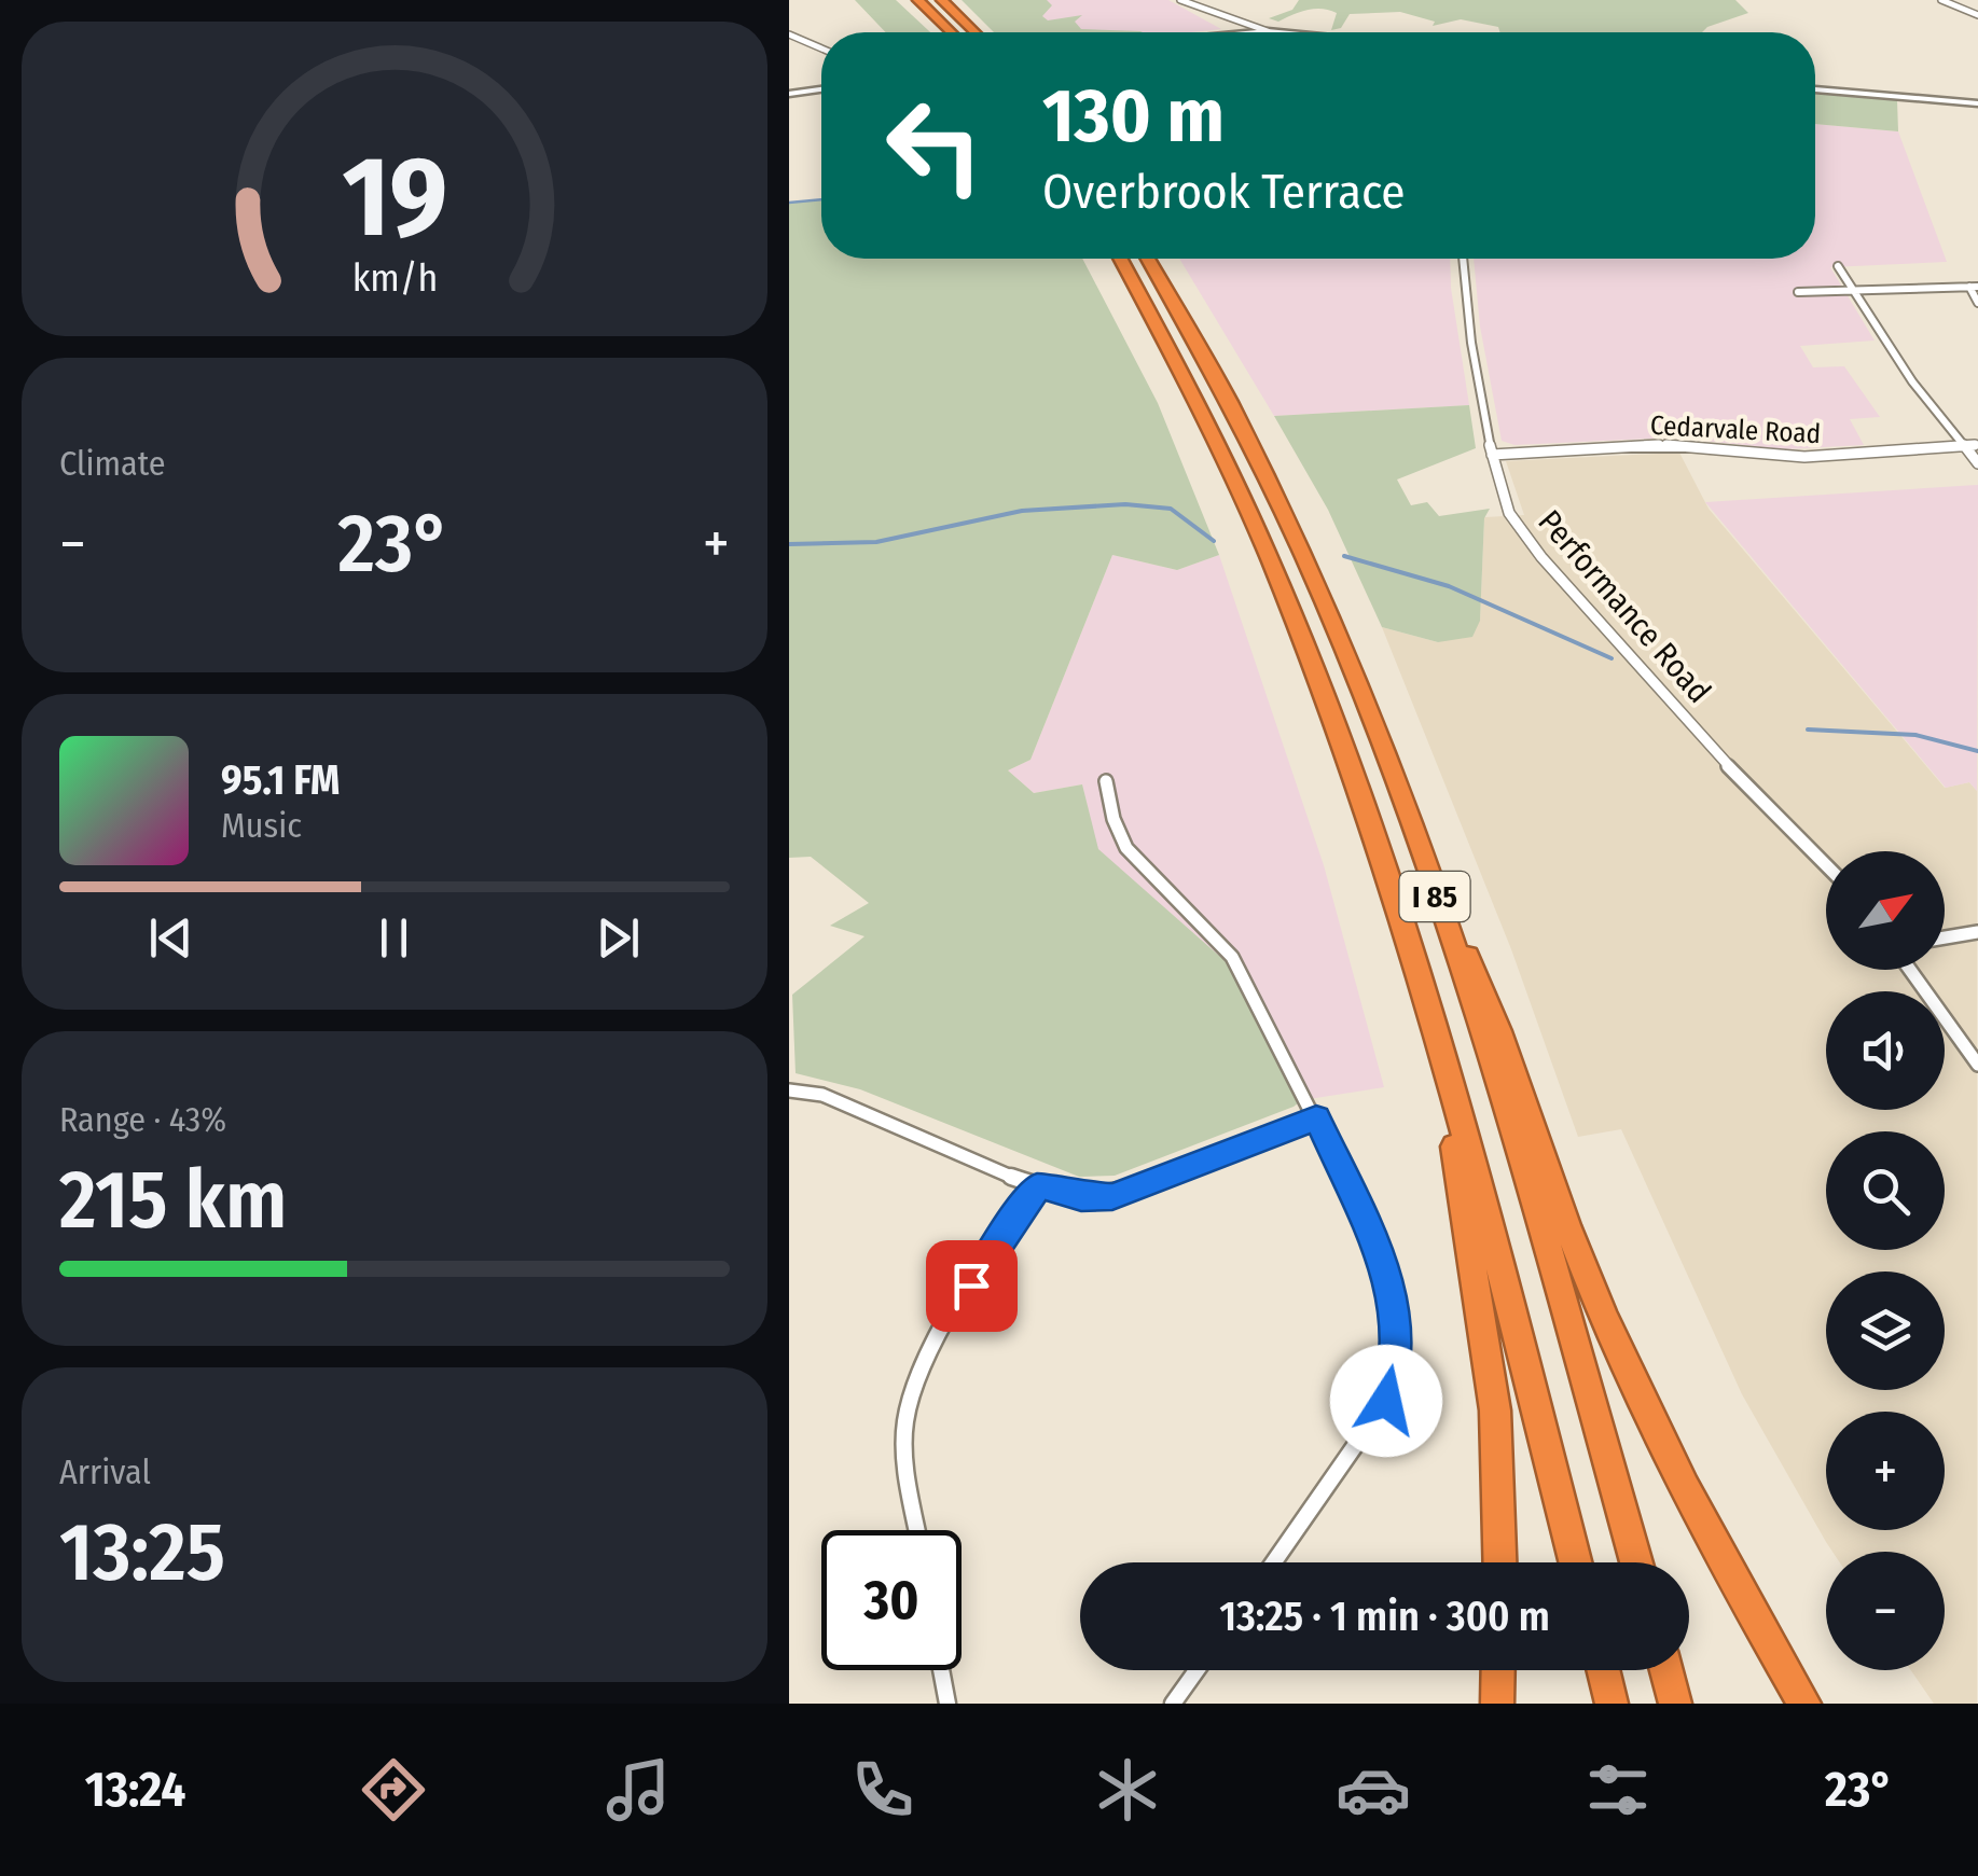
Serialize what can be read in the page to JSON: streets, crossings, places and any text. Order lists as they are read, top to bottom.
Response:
{
  "streets": {
    "highway": ["I 85"],
    "street": ["Cedarvale Road", "Performance Road"]
  },
  "crossings": [
    ["Cedarvale Road", "Performance Road"]
  ],
  "north": "top right",
  "page": {
    "turn": ["130 m", "Overbrook Terrace"],
    "tile": [
      "Climate",
      ["Range · 43%", "215 km"],
      ["Arrival", "13:25"]
    ],
    "heat": ["−", "23°", "+"],
    "song": ["95.1 FM", "Music"],
    "map_buttons": ["+", "−"],
    "limit": "30",
    "trip": "13:25 · 1 min · 300 m",
    "tabs": ["13:24", "23°"],
    "gauge": ["19", "km/h"]
  }
}
